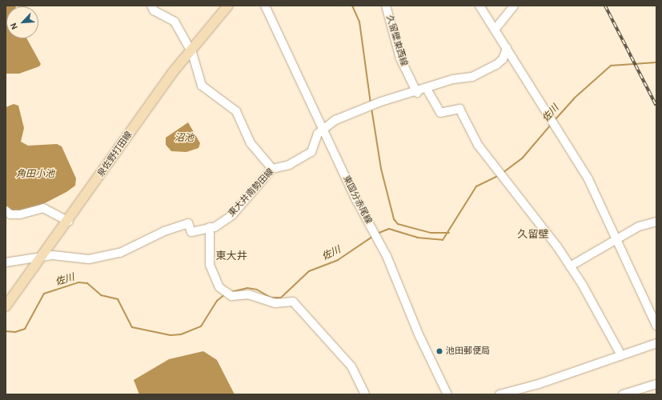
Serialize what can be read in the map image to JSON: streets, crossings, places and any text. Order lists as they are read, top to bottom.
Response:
{
  "streets": {
    "main road": ["泉佐野打田線"],
    "street": ["久留壁東西線", "東大井南勢田線", "東国分赤尾線"]
  },
  "crossings": [
    ["泉佐野打田線", "東大井南勢田線"],
    ["東大井南勢田線", "東国分赤尾線"]
  ],
  "districts": ["久留壁", "東大井"],
  "water": ["佐川", "沼池", "角田小池"],
  "places": ["池田郵便局"],
  "north": "bottom left"
}
